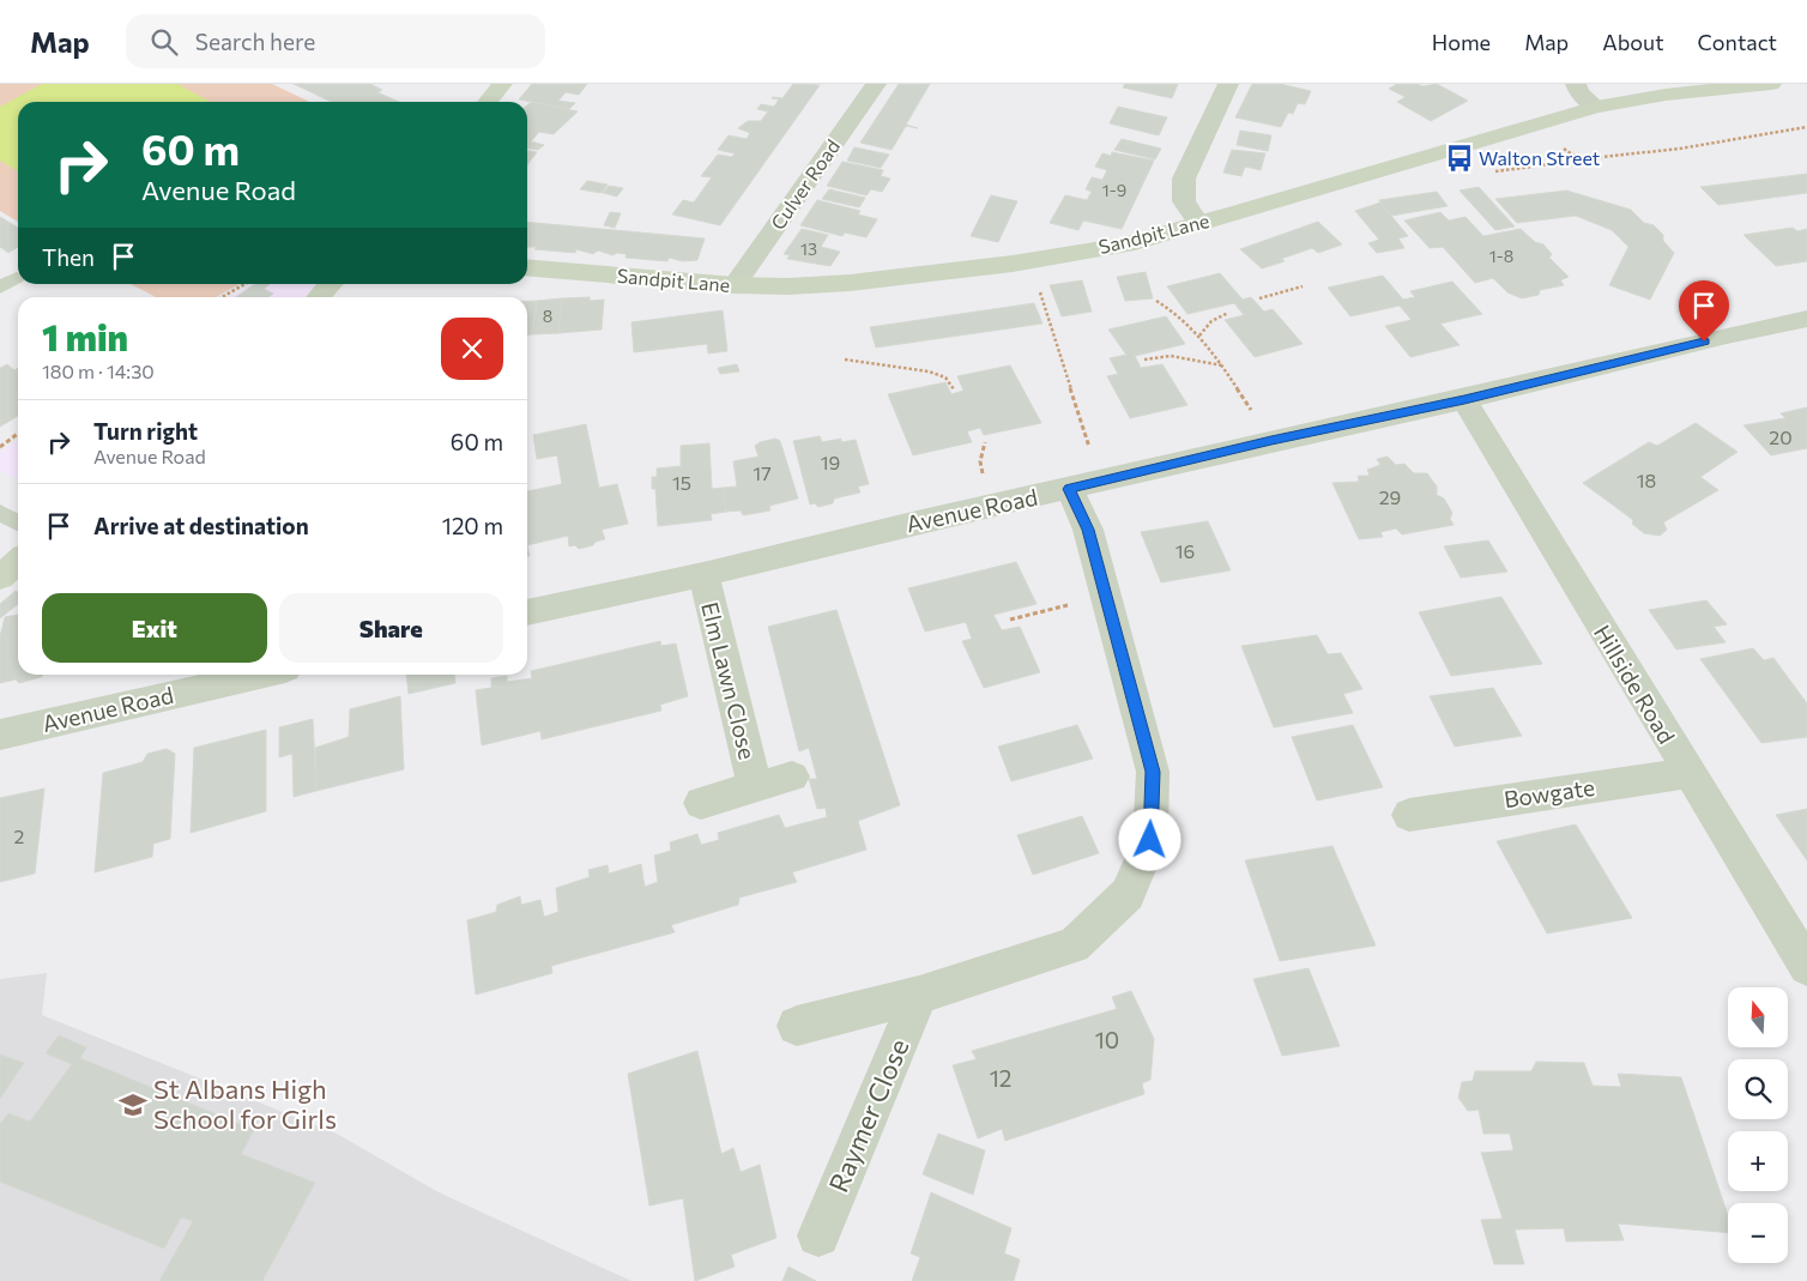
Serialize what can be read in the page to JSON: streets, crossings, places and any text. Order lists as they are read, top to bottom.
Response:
{
  "streets": {
    "street": [
      "Culver Road",
      "Sandpit Lane",
      "Avenue Road",
      "Elm Lawn Close",
      "Hillside Road",
      "Bowgate",
      "Raymer Close"
    ]
  },
  "crossings": [
    ["Culver Road", "Sandpit Lane"],
    ["Avenue Road", "Elm Lawn Close"],
    ["Avenue Road", "Hillside Road"],
    ["Avenue Road", "Raymer Close"],
    ["Hillside Road", "Bowgate"]
  ],
  "places": {
    "bus stop": ["Walton Street"],
    "school or university": ["St Albans High School for Girls"]
  },
  "house_numbers": [
    "1-9",
    "13",
    "1-8",
    "8",
    "20",
    "19",
    "17",
    "18",
    "15",
    "29",
    "16",
    "2",
    "10",
    "12"
  ],
  "north": "top",
  "page": {
    "header": "Map",
    "search": "Search here",
    "nav": [
      "Home",
      "Map",
      "About",
      "Contact"
    ],
    "turn": ["60 m", "Avenue Road"],
    "then": "Then",
    "heading": ["1 min", "180 m · 14:30"],
    "list": [
      {
        "name": "Turn right",
        "note": "Avenue Road",
        "value": "60 m"
      },
      {
        "name": "Arrive at destination",
        "value": "120 m"
      }
    ],
    "buttons": ["Exit", "Share"],
    "map_buttons": ["+", "−"]
  }
}
